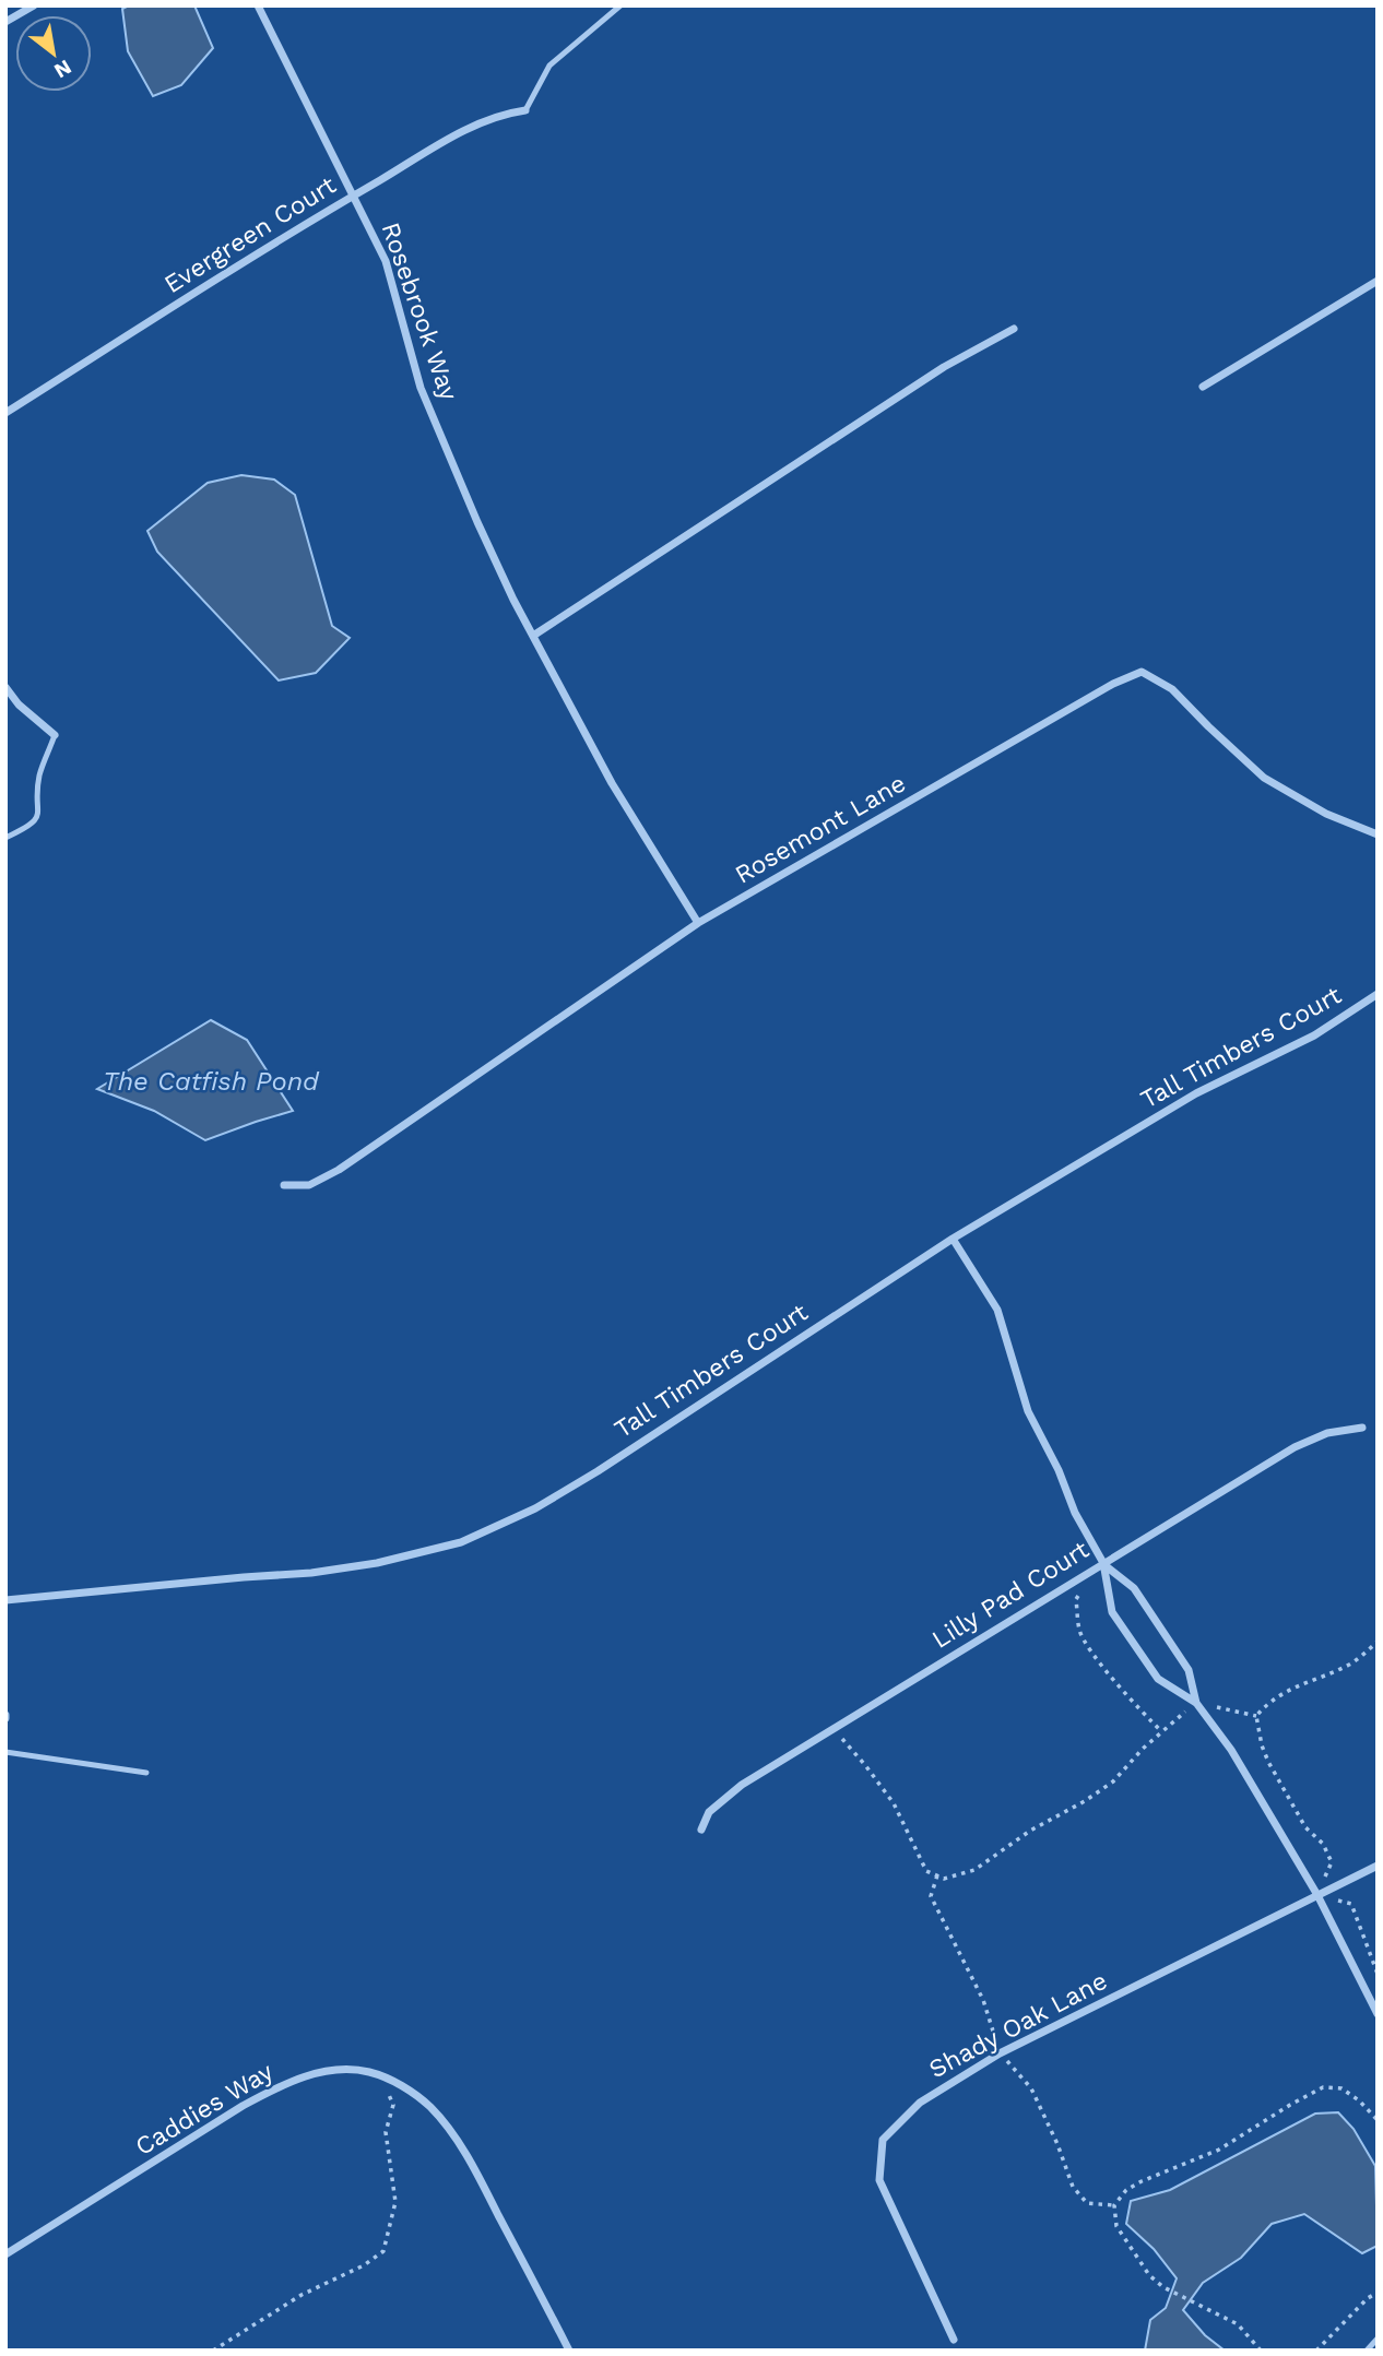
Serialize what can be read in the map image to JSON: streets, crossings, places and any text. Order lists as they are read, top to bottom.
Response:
{
  "streets": {
    "street": [
      "Evergreen Court",
      "Rosebrook Way",
      "Rosemont Lane",
      "Tall Timbers Court",
      "Lilly Pad Court",
      "Shady Oak Lane",
      "Caddies Way"
    ]
  },
  "crossings": [
    ["Evergreen Court", "Rosebrook Way"],
    ["Rosebrook Way", "Rosemont Lane"]
  ],
  "water": ["The Catfish Pond"],
  "north": "bottom right"
}
